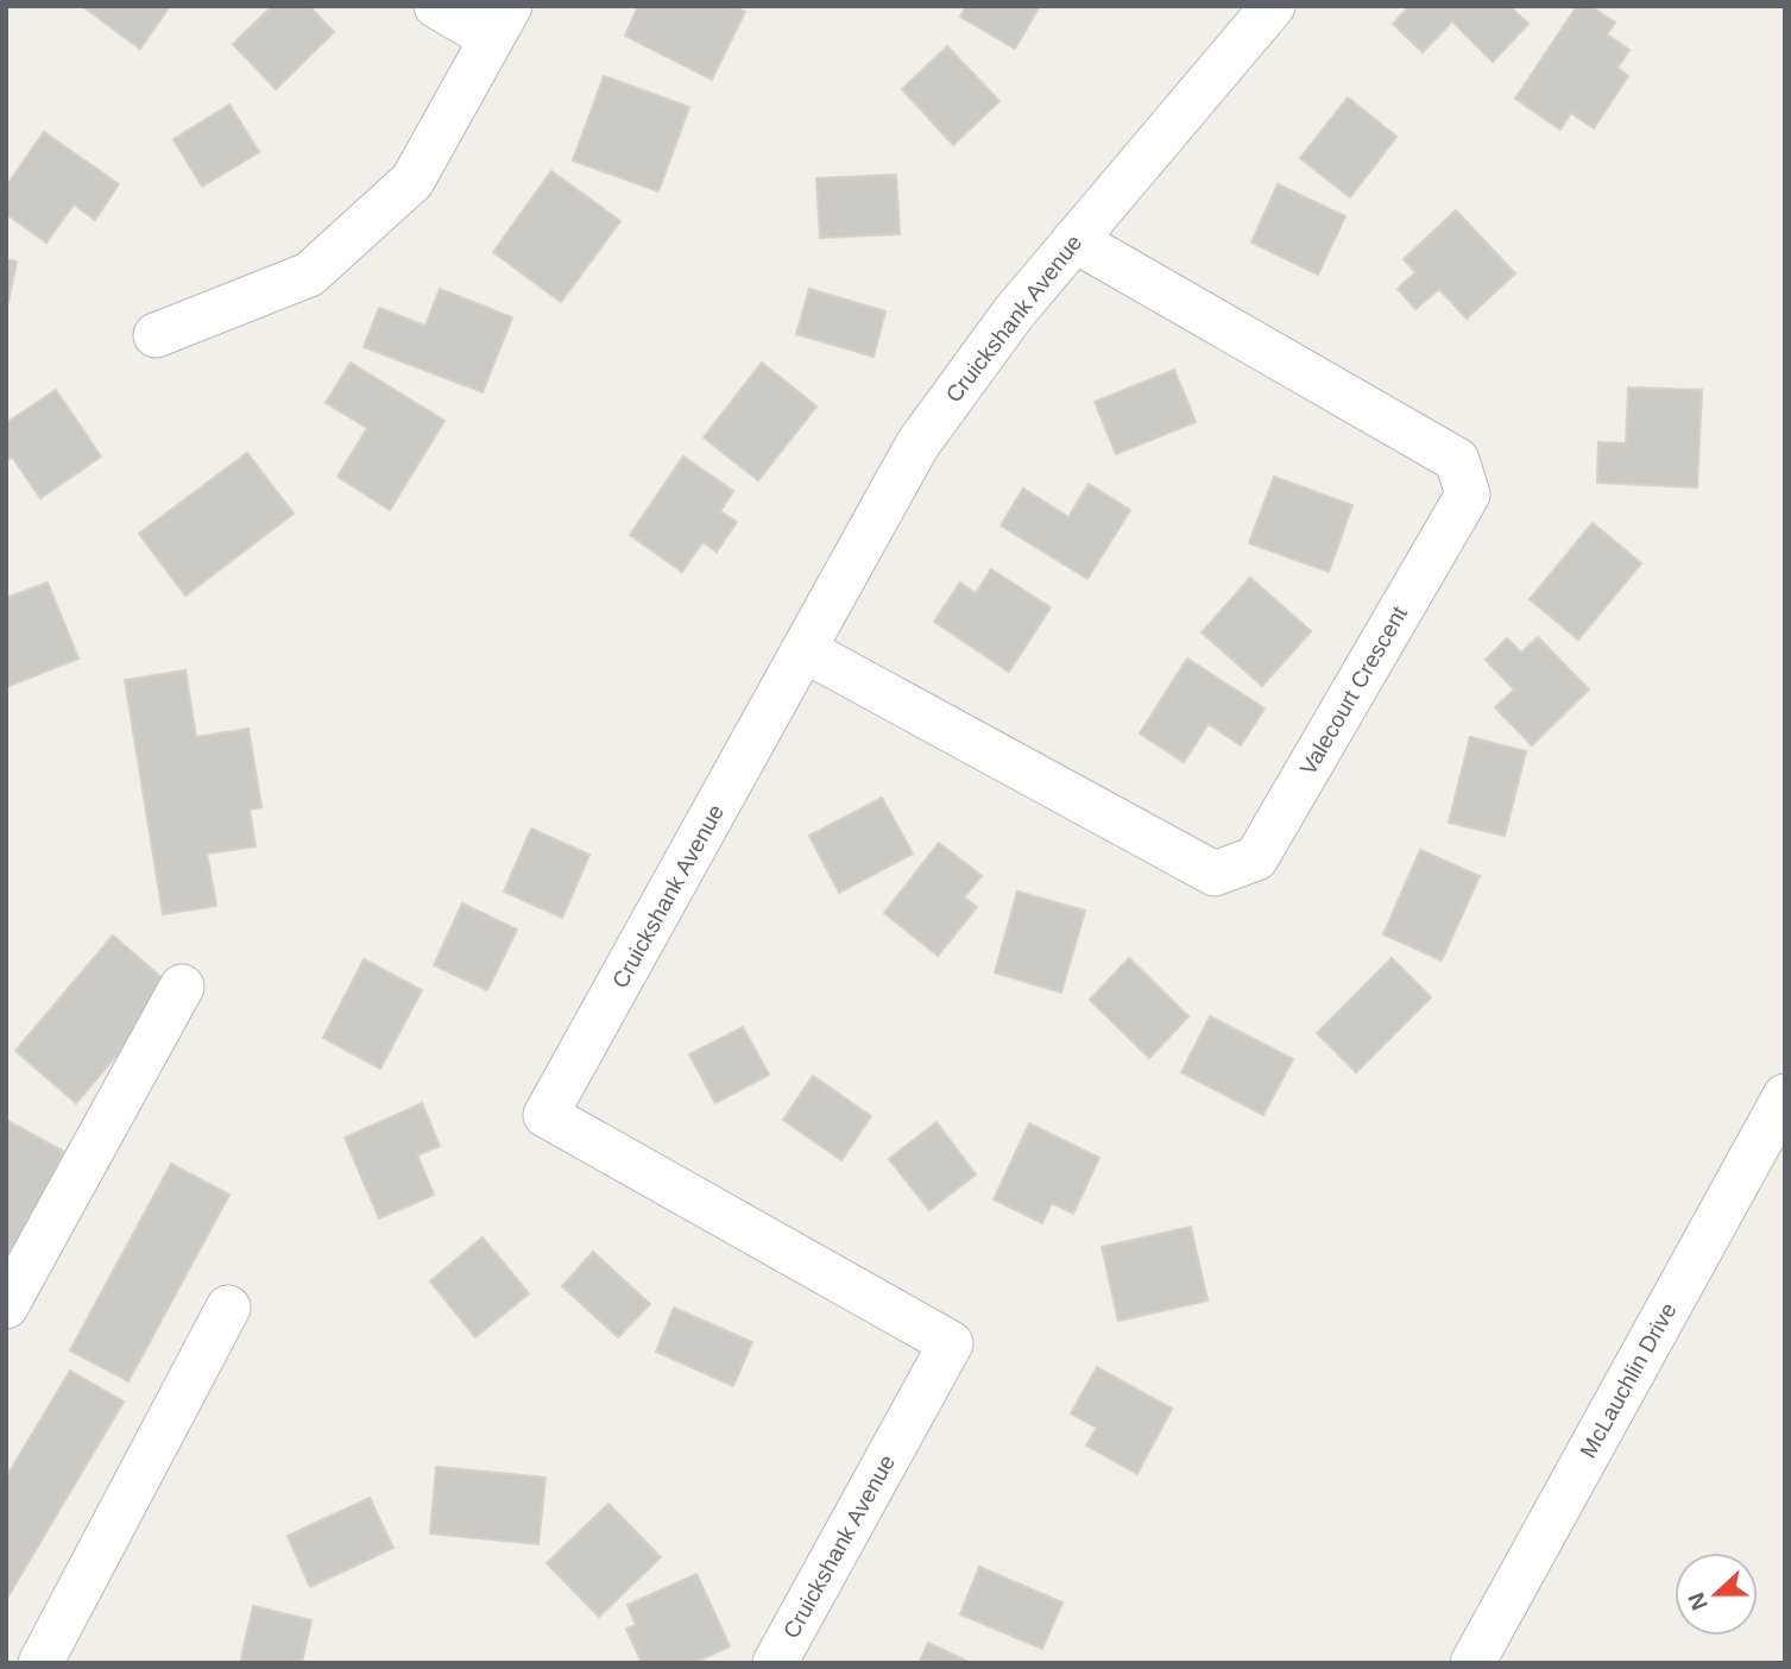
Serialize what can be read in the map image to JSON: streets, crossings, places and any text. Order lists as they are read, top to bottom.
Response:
{
  "streets": {
    "street": ["Cruickshank Avenue", "Valecourt Crescent", "McLauchlin Drive"]
  },
  "crossings": [
    ["Cruickshank Avenue", "Valecourt Crescent"]
  ],
  "north": "left"
}
